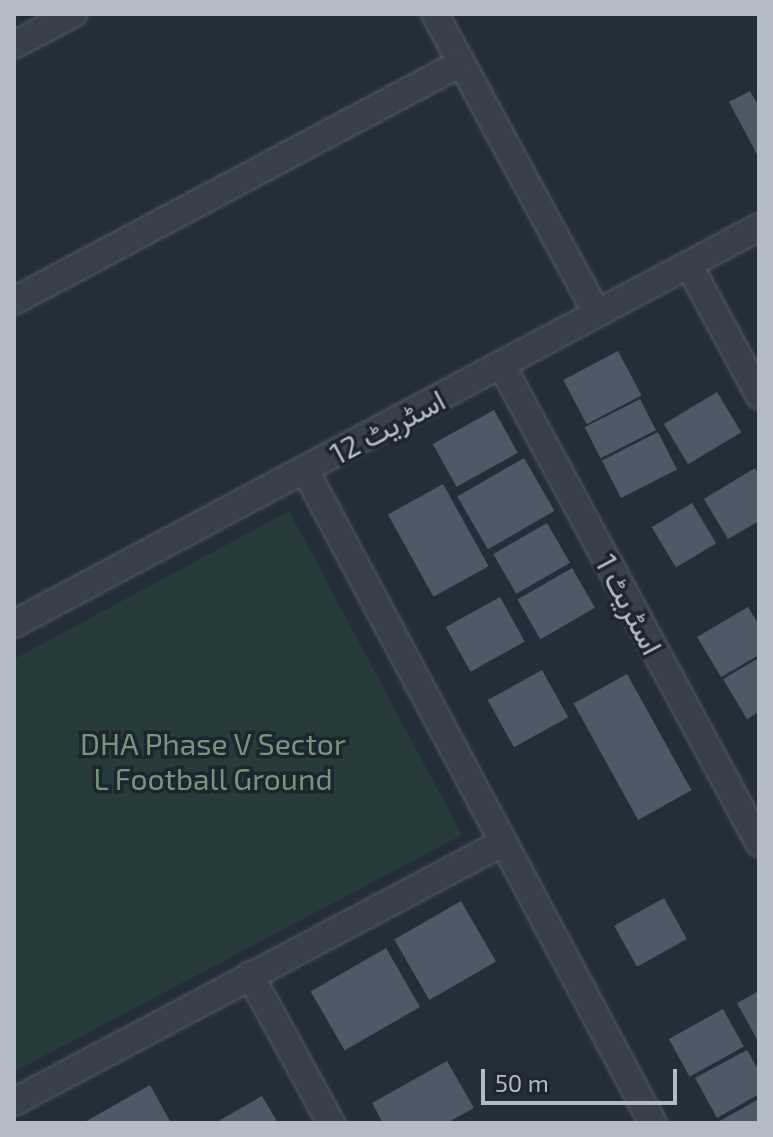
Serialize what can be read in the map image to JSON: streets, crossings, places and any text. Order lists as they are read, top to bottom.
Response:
{
  "streets": {
    "street": ["اسٹریٹ 12", "اسٹریٹ 1"]
  },
  "crossings": [
    ["اسٹریٹ 12", "اسٹریٹ 1"]
  ],
  "parks": ["DHA Phase V Sector L Football Ground"],
  "scale_bar": "50 m"
}
